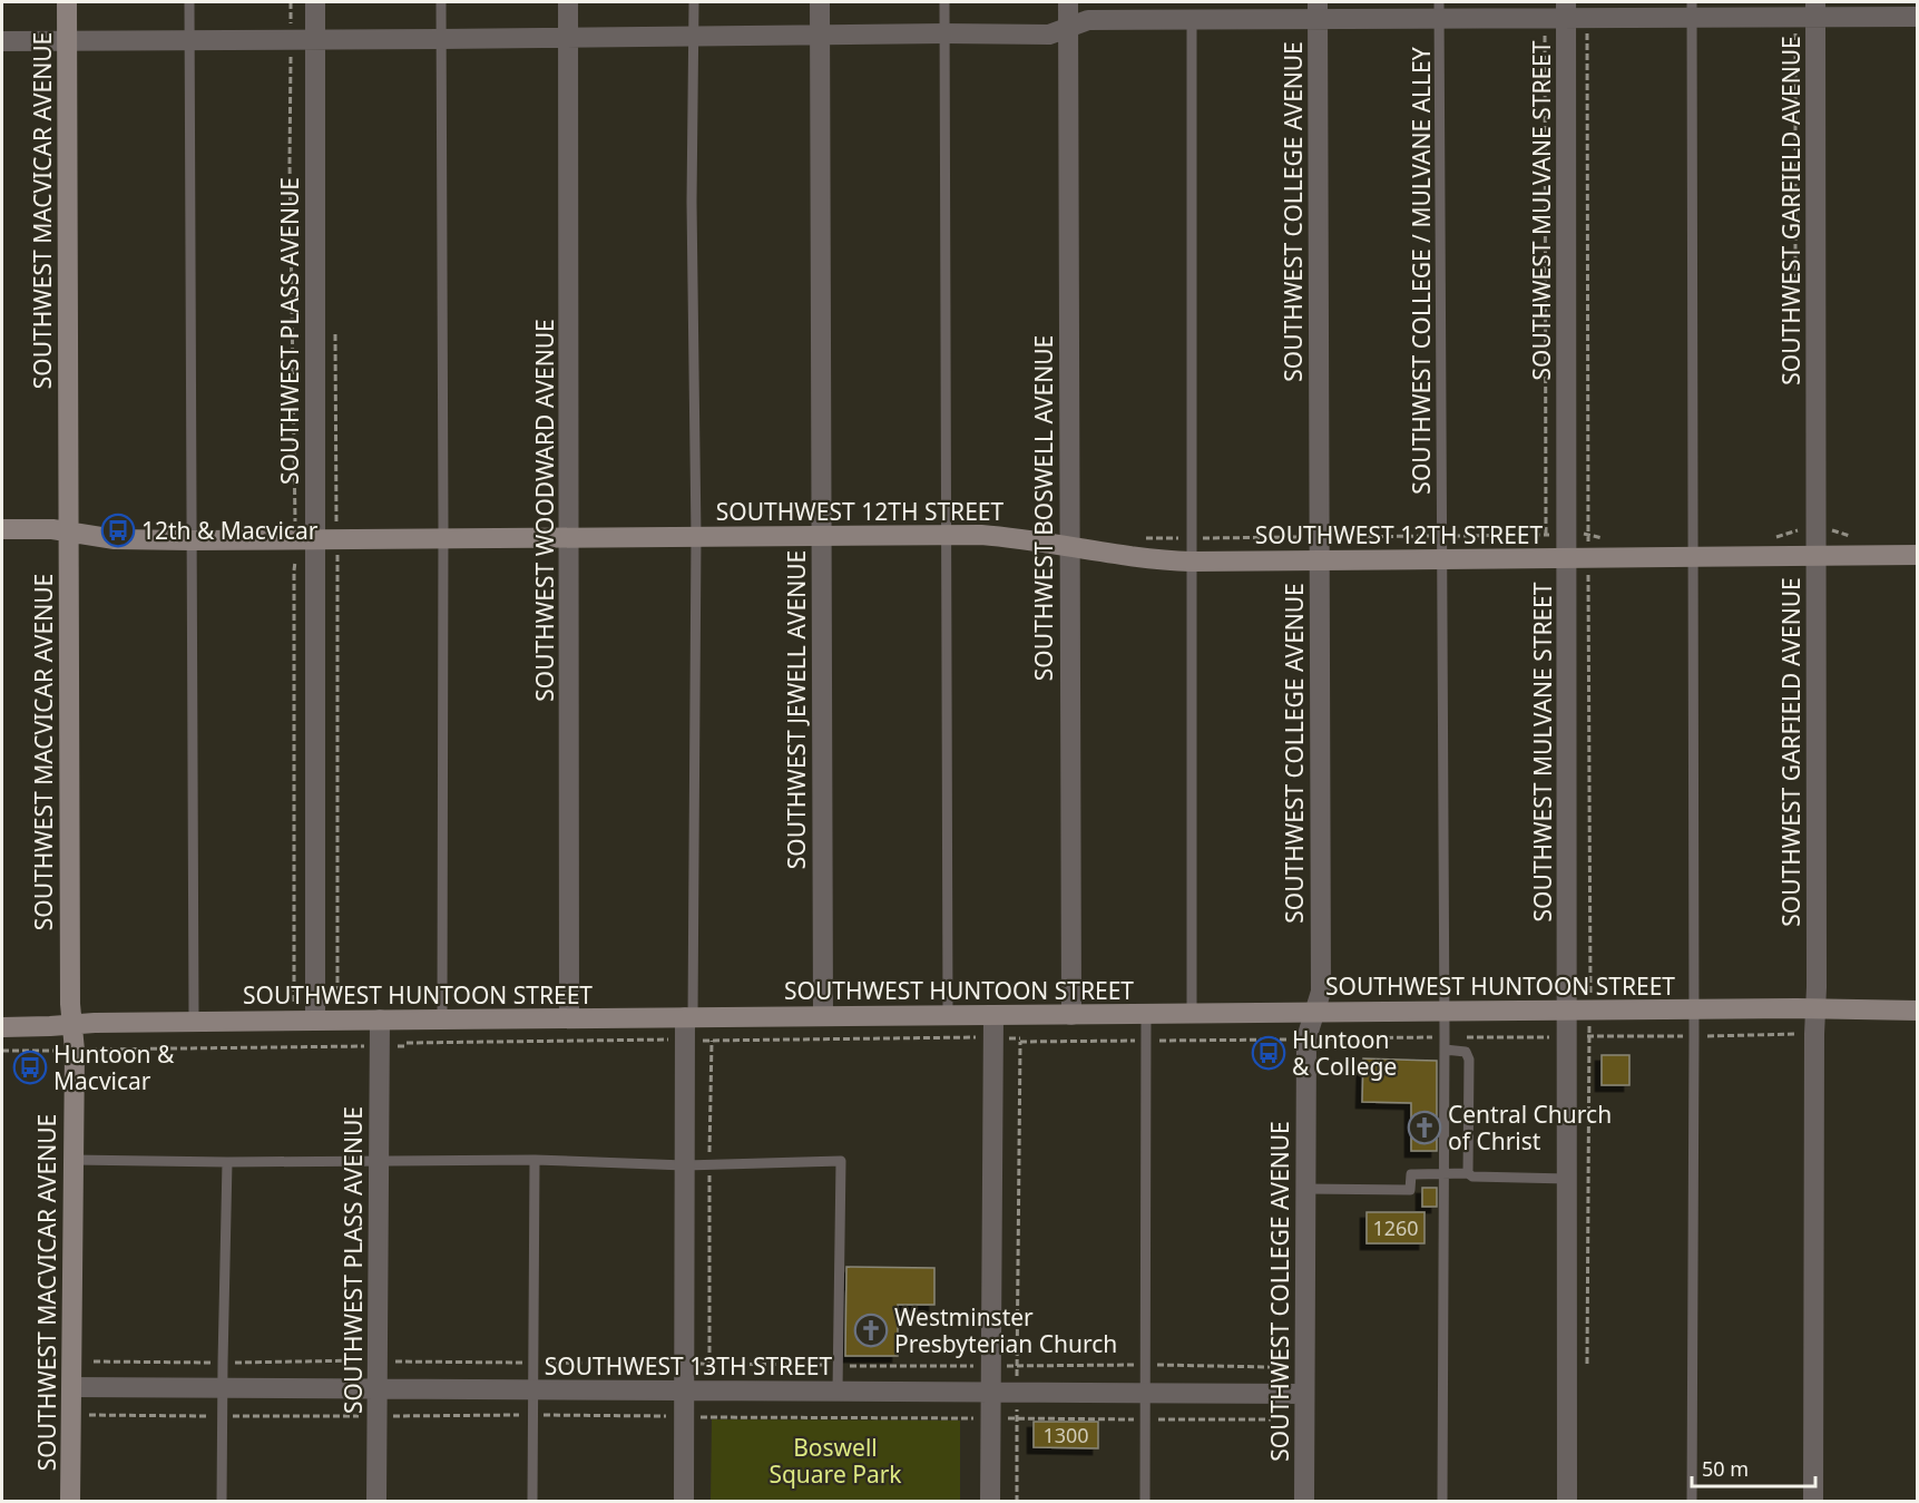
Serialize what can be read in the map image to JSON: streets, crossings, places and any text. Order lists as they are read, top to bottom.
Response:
{
  "streets": {
    "main road": ["SOUTHWEST MACVICAR AVENUE", "SOUTHWEST 12TH STREET", "SOUTHWEST HUNTOON STREET"],
    "street": [
      "SOUTHWEST MULVANE STREET",
      "SOUTHWEST GARFIELD AVENUE",
      "SOUTHWEST COLLEGE AVENUE",
      "SOUTHWEST PLASS AVENUE",
      "SOUTHWEST BOSWELL AVENUE",
      "SOUTHWEST WOODWARD AVENUE",
      "SOUTHWEST JEWELL AVENUE",
      "SOUTHWEST 13TH STREET"
    ],
    "lane": ["SOUTHWEST COLLEGE / MULVANE ALLEY"]
  },
  "crossings": [
    ["SOUTHWEST MACVICAR AVENUE", "SOUTHWEST 12TH STREET"],
    ["SOUTHWEST MACVICAR AVENUE", "SOUTHWEST HUNTOON STREET"],
    ["SOUTHWEST MACVICAR AVENUE", "SOUTHWEST 13TH STREET"],
    ["SOUTHWEST MULVANE STREET", "SOUTHWEST 12TH STREET"],
    ["SOUTHWEST MULVANE STREET", "SOUTHWEST HUNTOON STREET"],
    ["SOUTHWEST GARFIELD AVENUE", "SOUTHWEST 12TH STREET"],
    ["SOUTHWEST GARFIELD AVENUE", "SOUTHWEST HUNTOON STREET"],
    ["SOUTHWEST COLLEGE AVENUE", "SOUTHWEST 12TH STREET"],
    ["SOUTHWEST COLLEGE AVENUE", "SOUTHWEST HUNTOON STREET"],
    ["SOUTHWEST COLLEGE AVENUE", "SOUTHWEST 13TH STREET"],
    ["SOUTHWEST COLLEGE / MULVANE ALLEY", "SOUTHWEST 12TH STREET"],
    ["SOUTHWEST COLLEGE / MULVANE ALLEY", "SOUTHWEST HUNTOON STREET"],
    ["SOUTHWEST PLASS AVENUE", "SOUTHWEST 12TH STREET"],
    ["SOUTHWEST PLASS AVENUE", "SOUTHWEST HUNTOON STREET"],
    ["SOUTHWEST PLASS AVENUE", "SOUTHWEST 13TH STREET"],
    ["SOUTHWEST BOSWELL AVENUE", "SOUTHWEST 12TH STREET"],
    ["SOUTHWEST BOSWELL AVENUE", "SOUTHWEST HUNTOON STREET"],
    ["SOUTHWEST WOODWARD AVENUE", "SOUTHWEST 12TH STREET"],
    ["SOUTHWEST WOODWARD AVENUE", "SOUTHWEST HUNTOON STREET"],
    ["SOUTHWEST 12TH STREET", "SOUTHWEST JEWELL AVENUE"],
    ["SOUTHWEST JEWELL AVENUE", "SOUTHWEST HUNTOON STREET"]
  ],
  "parks": ["Boswell Square Park"],
  "places": {
    "bus stop": ["12th & Macvicar", "Huntoon & College", "Huntoon & Macvicar"],
    "church": ["Central Church of Christ", "Westminster Presbyterian Church"]
  },
  "house_numbers": ["1260", "1300"],
  "scale_bar": "50 m"
}
